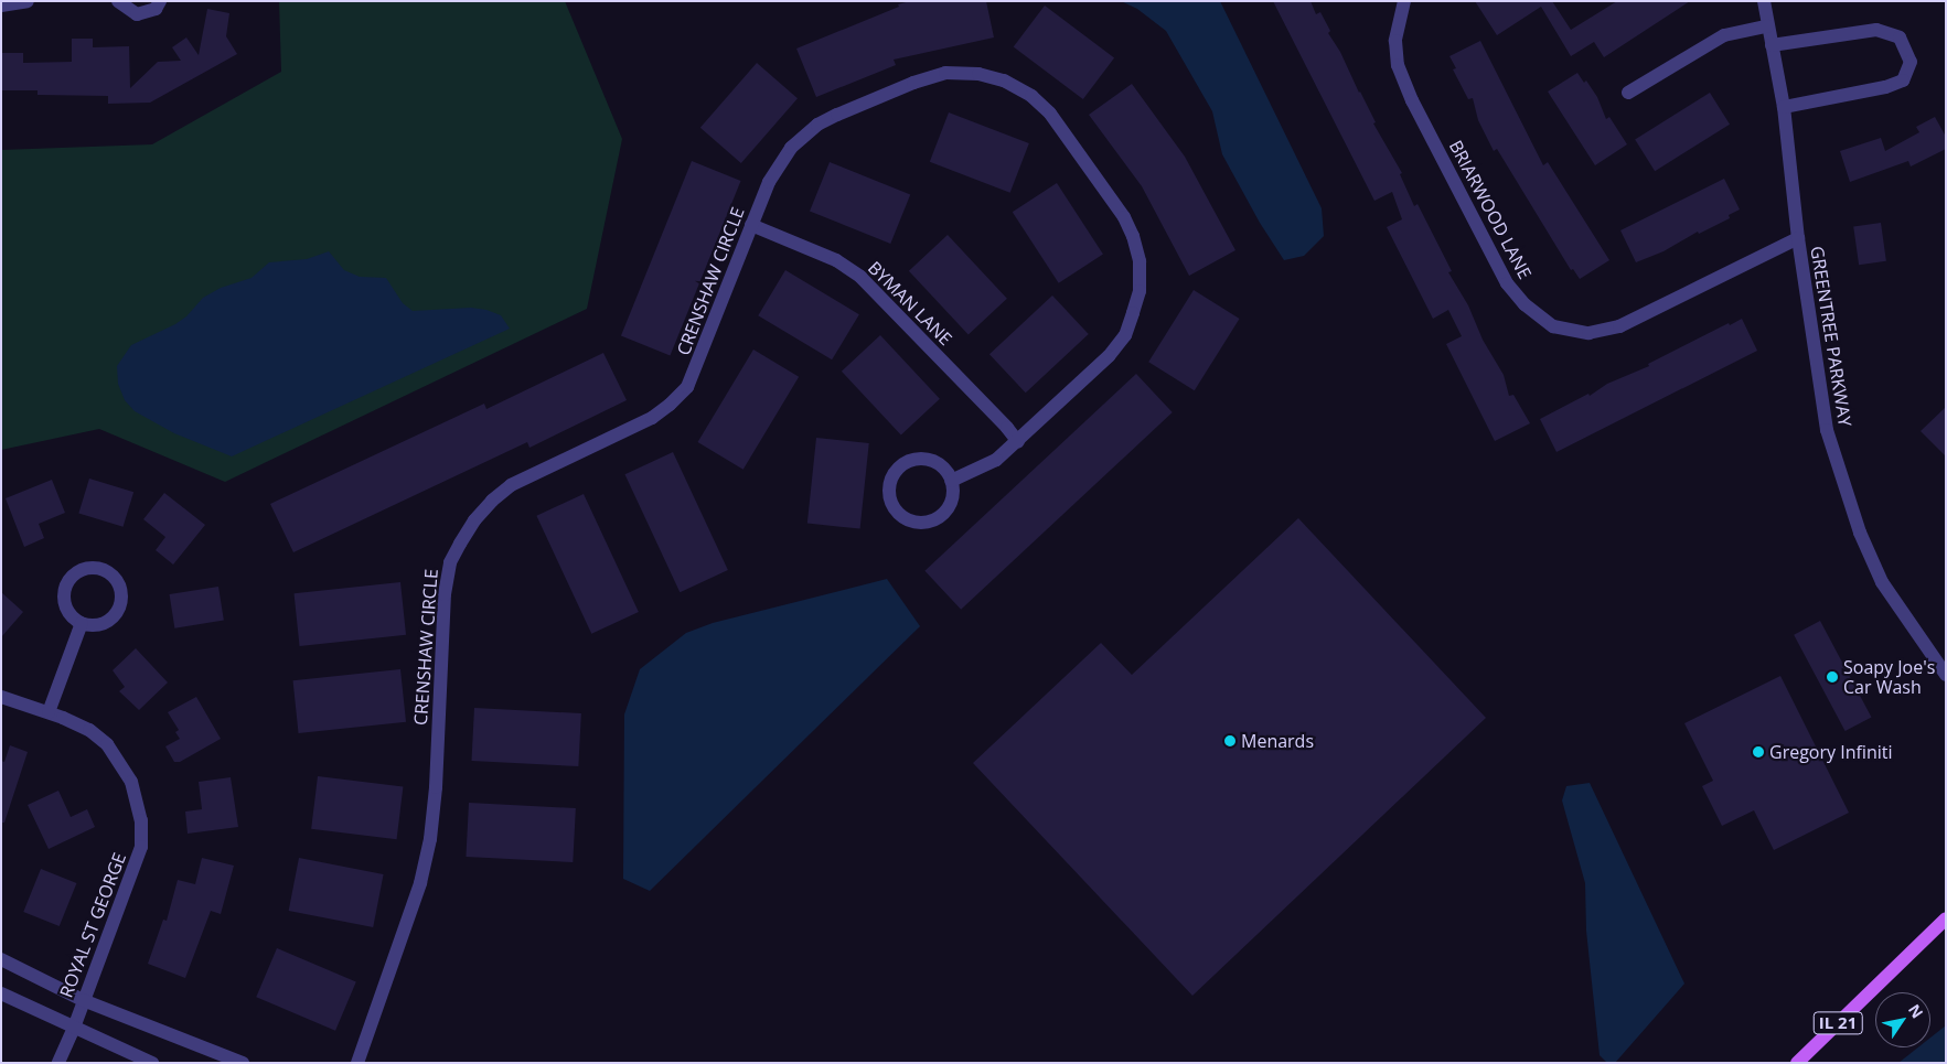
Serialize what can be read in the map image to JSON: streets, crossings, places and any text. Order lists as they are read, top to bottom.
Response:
{
  "streets": {
    "main road": ["IL 21"],
    "street": [
      "BRIARWOOD LANE",
      "CRENSHAW CIRCLE",
      "BYMAN LANE",
      "GREENTREE PARKWAY",
      "ROYAL ST GEORGE"
    ]
  },
  "crossings": [
    ["BRIARWOOD LANE", "GREENTREE PARKWAY"],
    ["CRENSHAW CIRCLE", "BYMAN LANE"]
  ],
  "places": ["Soapy Joe's Car Wash", "Menards", "Gregory Infiniti"],
  "north": "top right"
}
